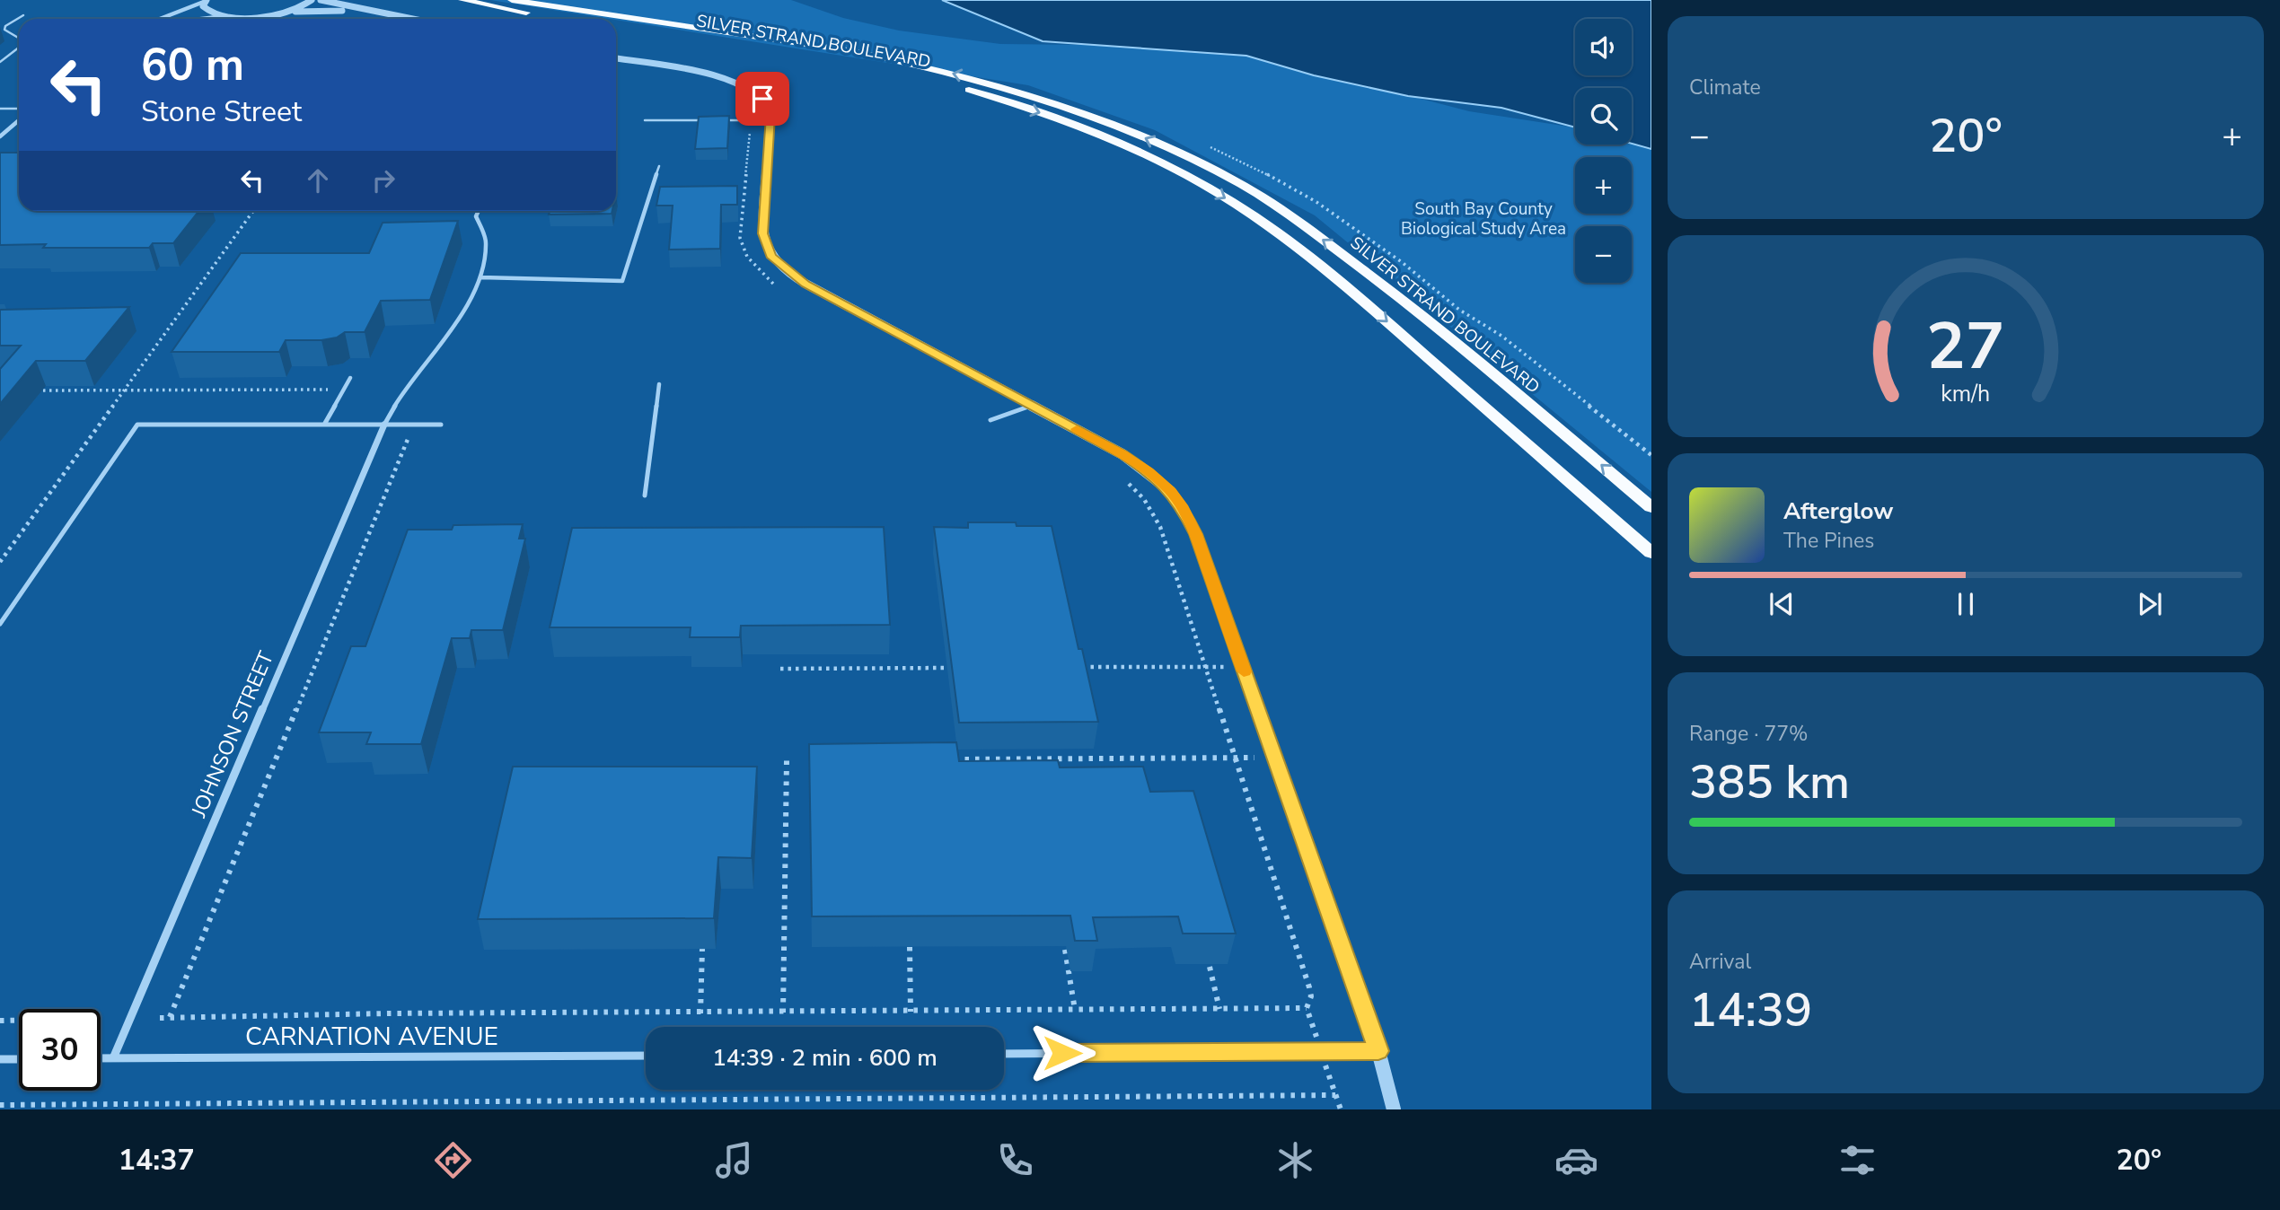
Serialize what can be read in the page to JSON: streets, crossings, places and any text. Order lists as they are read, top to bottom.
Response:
{
  "streets": {
    "highway": ["SILVER STRAND BOULEVARD"],
    "street": ["JOHNSON STREET", "CARNATION AVENUE"]
  },
  "crossings": [
    ["JOHNSON STREET", "CARNATION AVENUE"]
  ],
  "parks": ["South Bay County Biological Study Area"],
  "page": {
    "tile": [
      "Climate",
      ["Range · 77%", "385 km"],
      ["Arrival", "14:39"]
    ],
    "map_buttons": ["+", "−"],
    "turn": ["60 m", "Stone Street"],
    "heat": ["−", "20°", "+"],
    "song": ["Afterglow", "The Pines"],
    "limit": "30",
    "trip": "14:39 · 2 min · 600 m",
    "tabs": ["14:37", "20°"],
    "gauge": ["27", "km/h"]
  }
}
